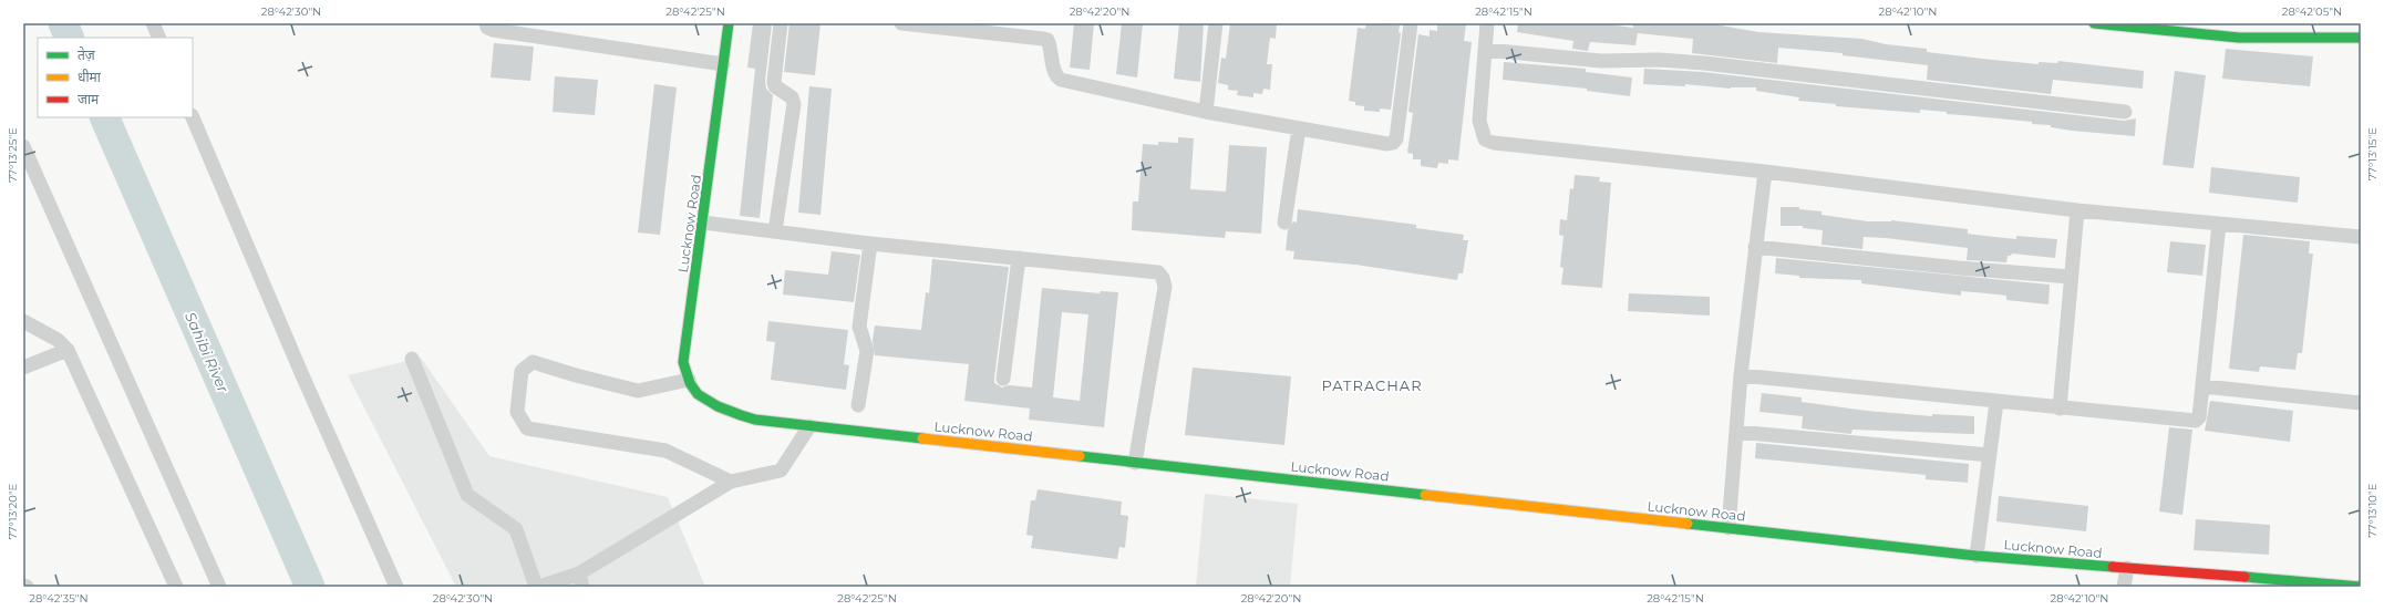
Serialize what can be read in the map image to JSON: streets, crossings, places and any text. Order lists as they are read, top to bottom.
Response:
{
  "streets": {
    "street": ["Lucknow Road"]
  },
  "districts": ["PATRACHAR"],
  "water": ["Sahibi River"],
  "legend": ["तेज़", "धीमा", "जाम"],
  "coordinates": [
    "28°42'30\"N",
    "28°42'25\"N",
    "28°42'20\"N",
    "28°42'15\"N",
    "28°42'10\"N",
    "28°42'05\"N",
    "77°13'15\"E",
    "77°13'25\"E",
    "77°13'10\"E",
    "77°13'20\"E",
    "28°42'35\"N"
  ]
}
